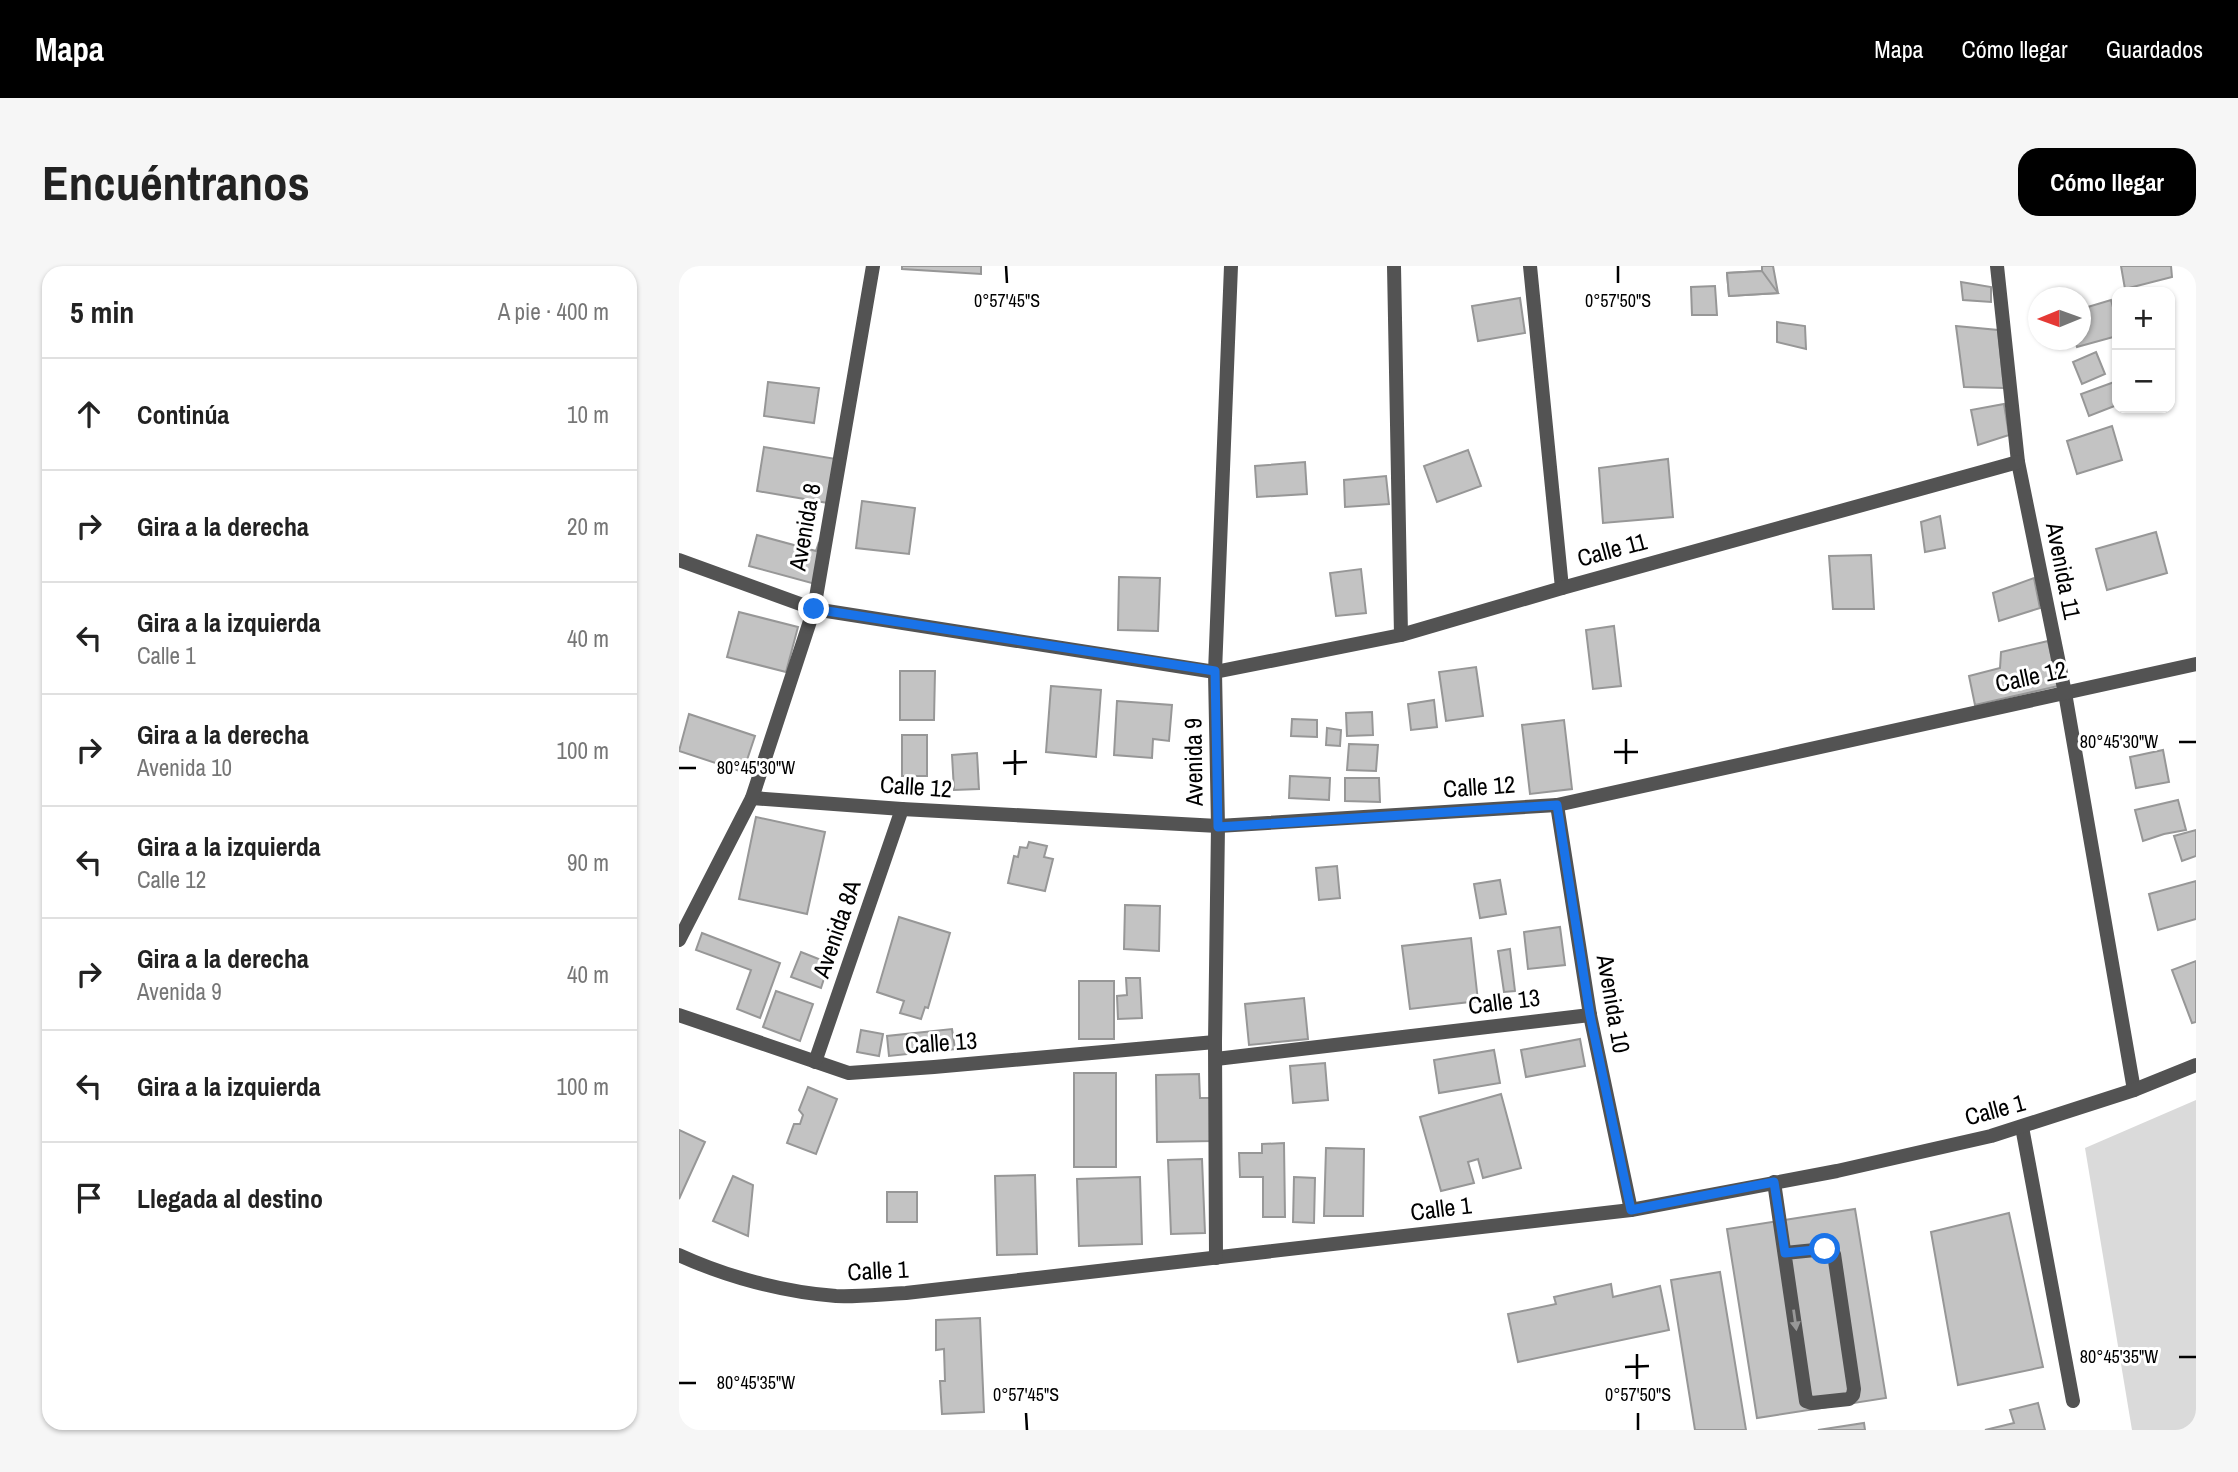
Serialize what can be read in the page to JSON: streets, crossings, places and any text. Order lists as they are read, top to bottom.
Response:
{
  "streets": {
    "street": [
      "Avenida 8",
      "Calle 11",
      "Avenida 11",
      "Calle 12",
      "Avenida 9",
      "Avenida 8A",
      "Calle 13",
      "Avenida 10",
      "Calle 1"
    ]
  },
  "crossings": [
    ["Avenida 8", "Calle 11"],
    ["Avenida 8", "Calle 12"],
    ["Calle 11", "Avenida 11"],
    ["Calle 11", "Avenida 9"],
    ["Avenida 11", "Calle 12"],
    ["Avenida 11", "Calle 1"],
    ["Calle 12", "Avenida 9"],
    ["Calle 12", "Avenida 8A"],
    ["Calle 12", "Avenida 10"],
    ["Avenida 9", "Calle 13"],
    ["Avenida 9", "Calle 1"],
    ["Avenida 8A", "Calle 13"],
    ["Calle 13", "Avenida 10"],
    ["Avenida 10", "Calle 1"]
  ],
  "north": "left",
  "page": {
    "header": "Mapa",
    "nav": ["Mapa", "Cómo llegar", "Guardados"],
    "buttons": "Cómo llegar",
    "title": "Encuéntranos",
    "heading": ["5 min", "A pie · 400 m"],
    "map_buttons": ["+", "−"],
    "list": [
      ["Continúa", "10 m"],
      ["Gira a la derecha", "20 m"],
      ["Gira a la izquierda", "Calle 1", "40 m"],
      ["Gira a la derecha", "Avenida 10", "100 m"],
      ["Gira a la izquierda", "Calle 12", "90 m"],
      ["Gira a la derecha", "Avenida 9", "40 m"],
      ["Gira a la izquierda", "100 m"],
      "Llegada al destino"
    ]
  },
  "coordinates": [
    "0°57'45\"S",
    "0°57'50\"S",
    "80°45'30\"W",
    "80°45'35\"W"
  ]
}
